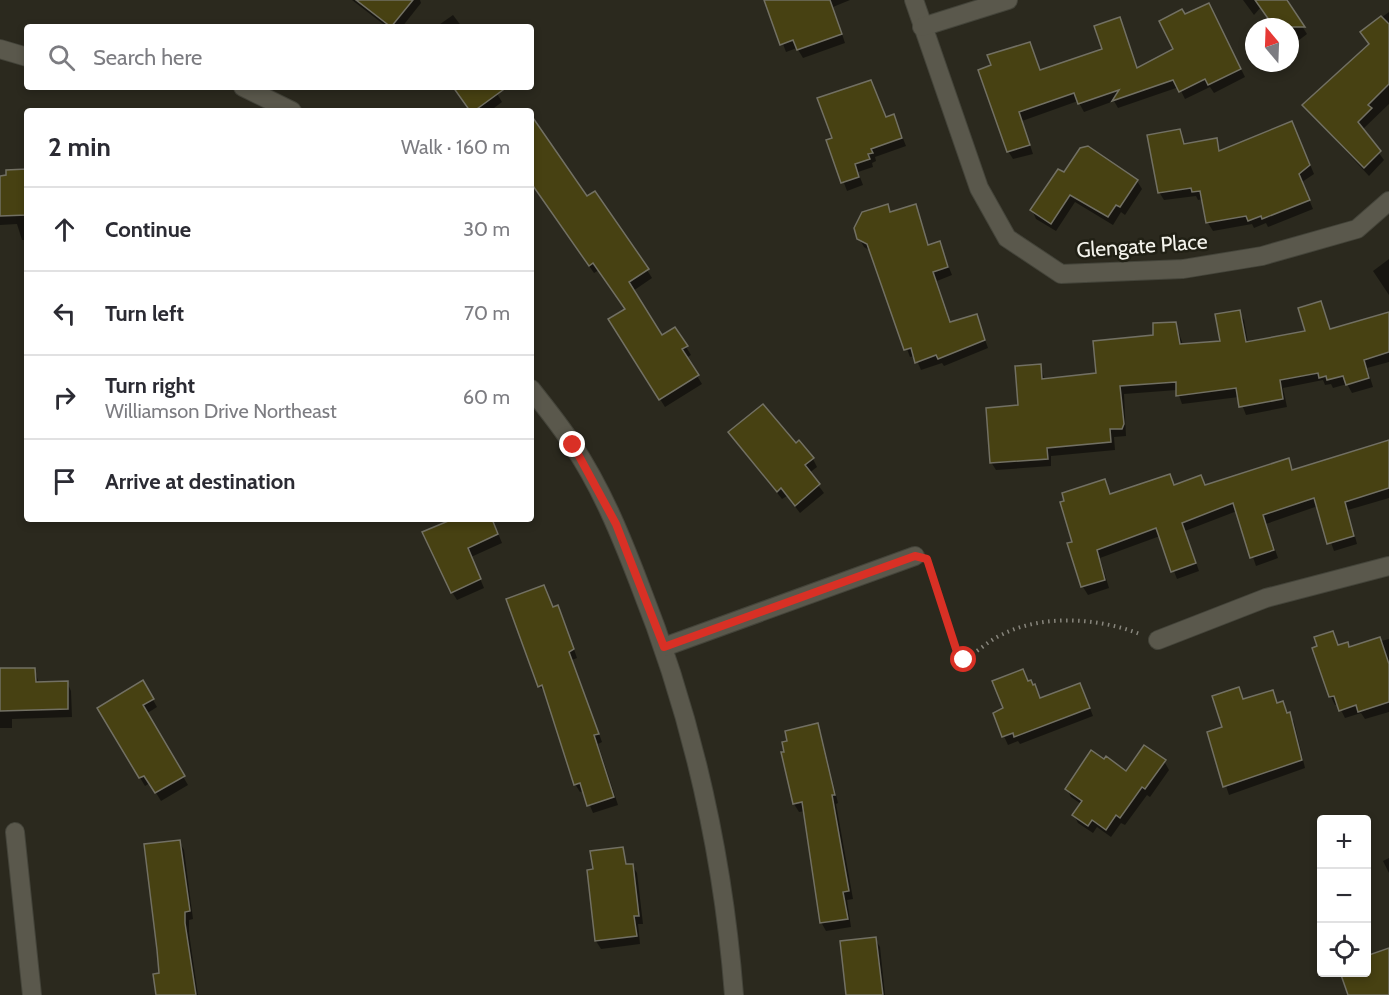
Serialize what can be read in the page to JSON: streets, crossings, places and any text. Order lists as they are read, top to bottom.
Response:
{
  "streets": {
    "street": ["Glengate Place"]
  },
  "north": "top",
  "page": {
    "search": "Search here",
    "heading": ["2 min", "Walk · 160 m"],
    "list": [
      ["Continue", "30 m"],
      ["Turn left", "70 m"],
      ["Turn right", "Williamson Drive Northeast", "60 m"],
      "Arrive at destination"
    ],
    "map_buttons": ["+", "−"]
  }
}
